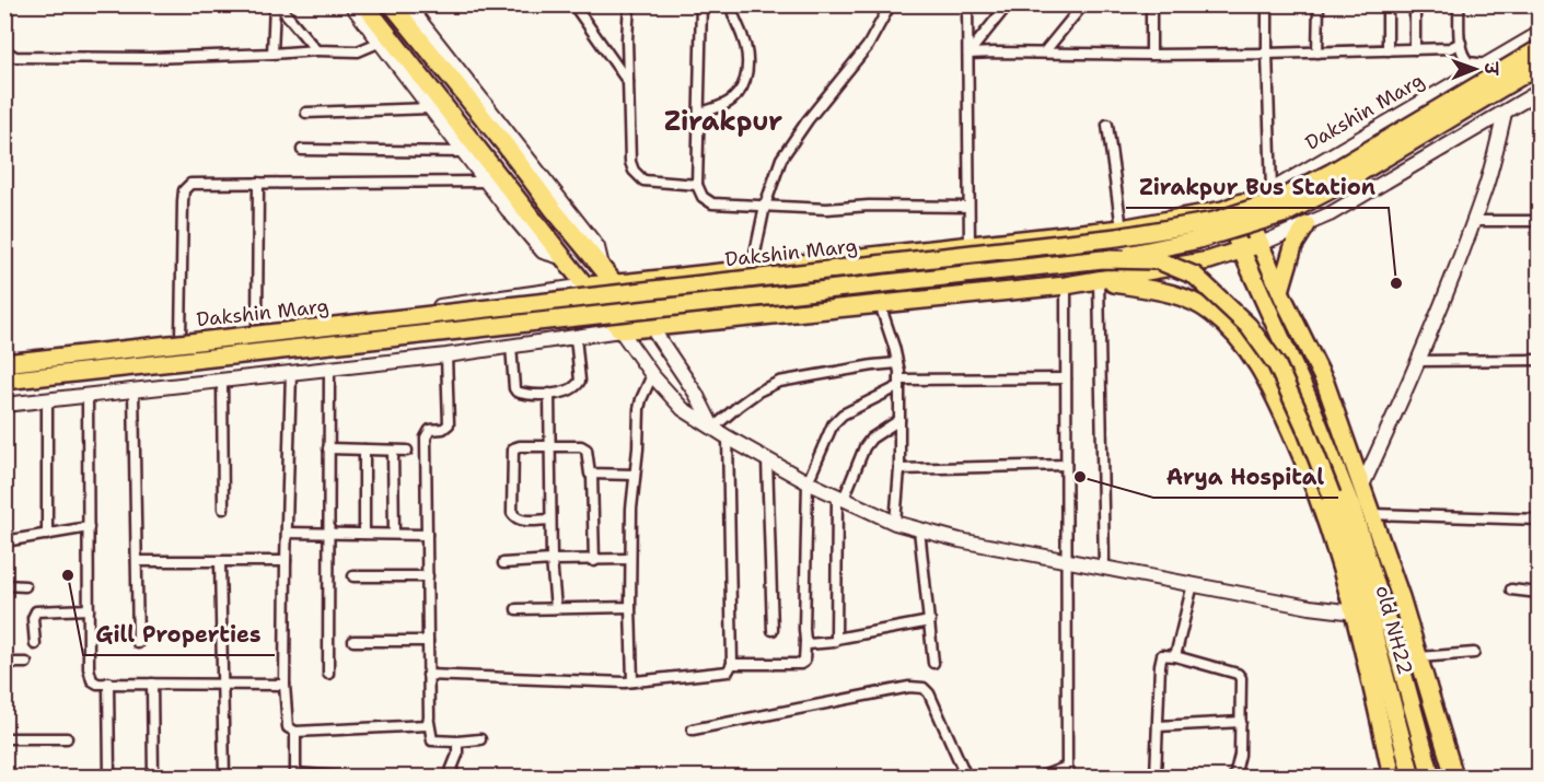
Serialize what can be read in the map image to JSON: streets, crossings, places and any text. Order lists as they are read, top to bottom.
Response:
{
  "streets": {
    "highway": ["Dakshin Marg", "old NH22"]
  },
  "districts": ["Zirakpur"],
  "places": ["Zirakpur Bus Station", "Arya Hospital", "Gill Properties"],
  "north": "right"
}
